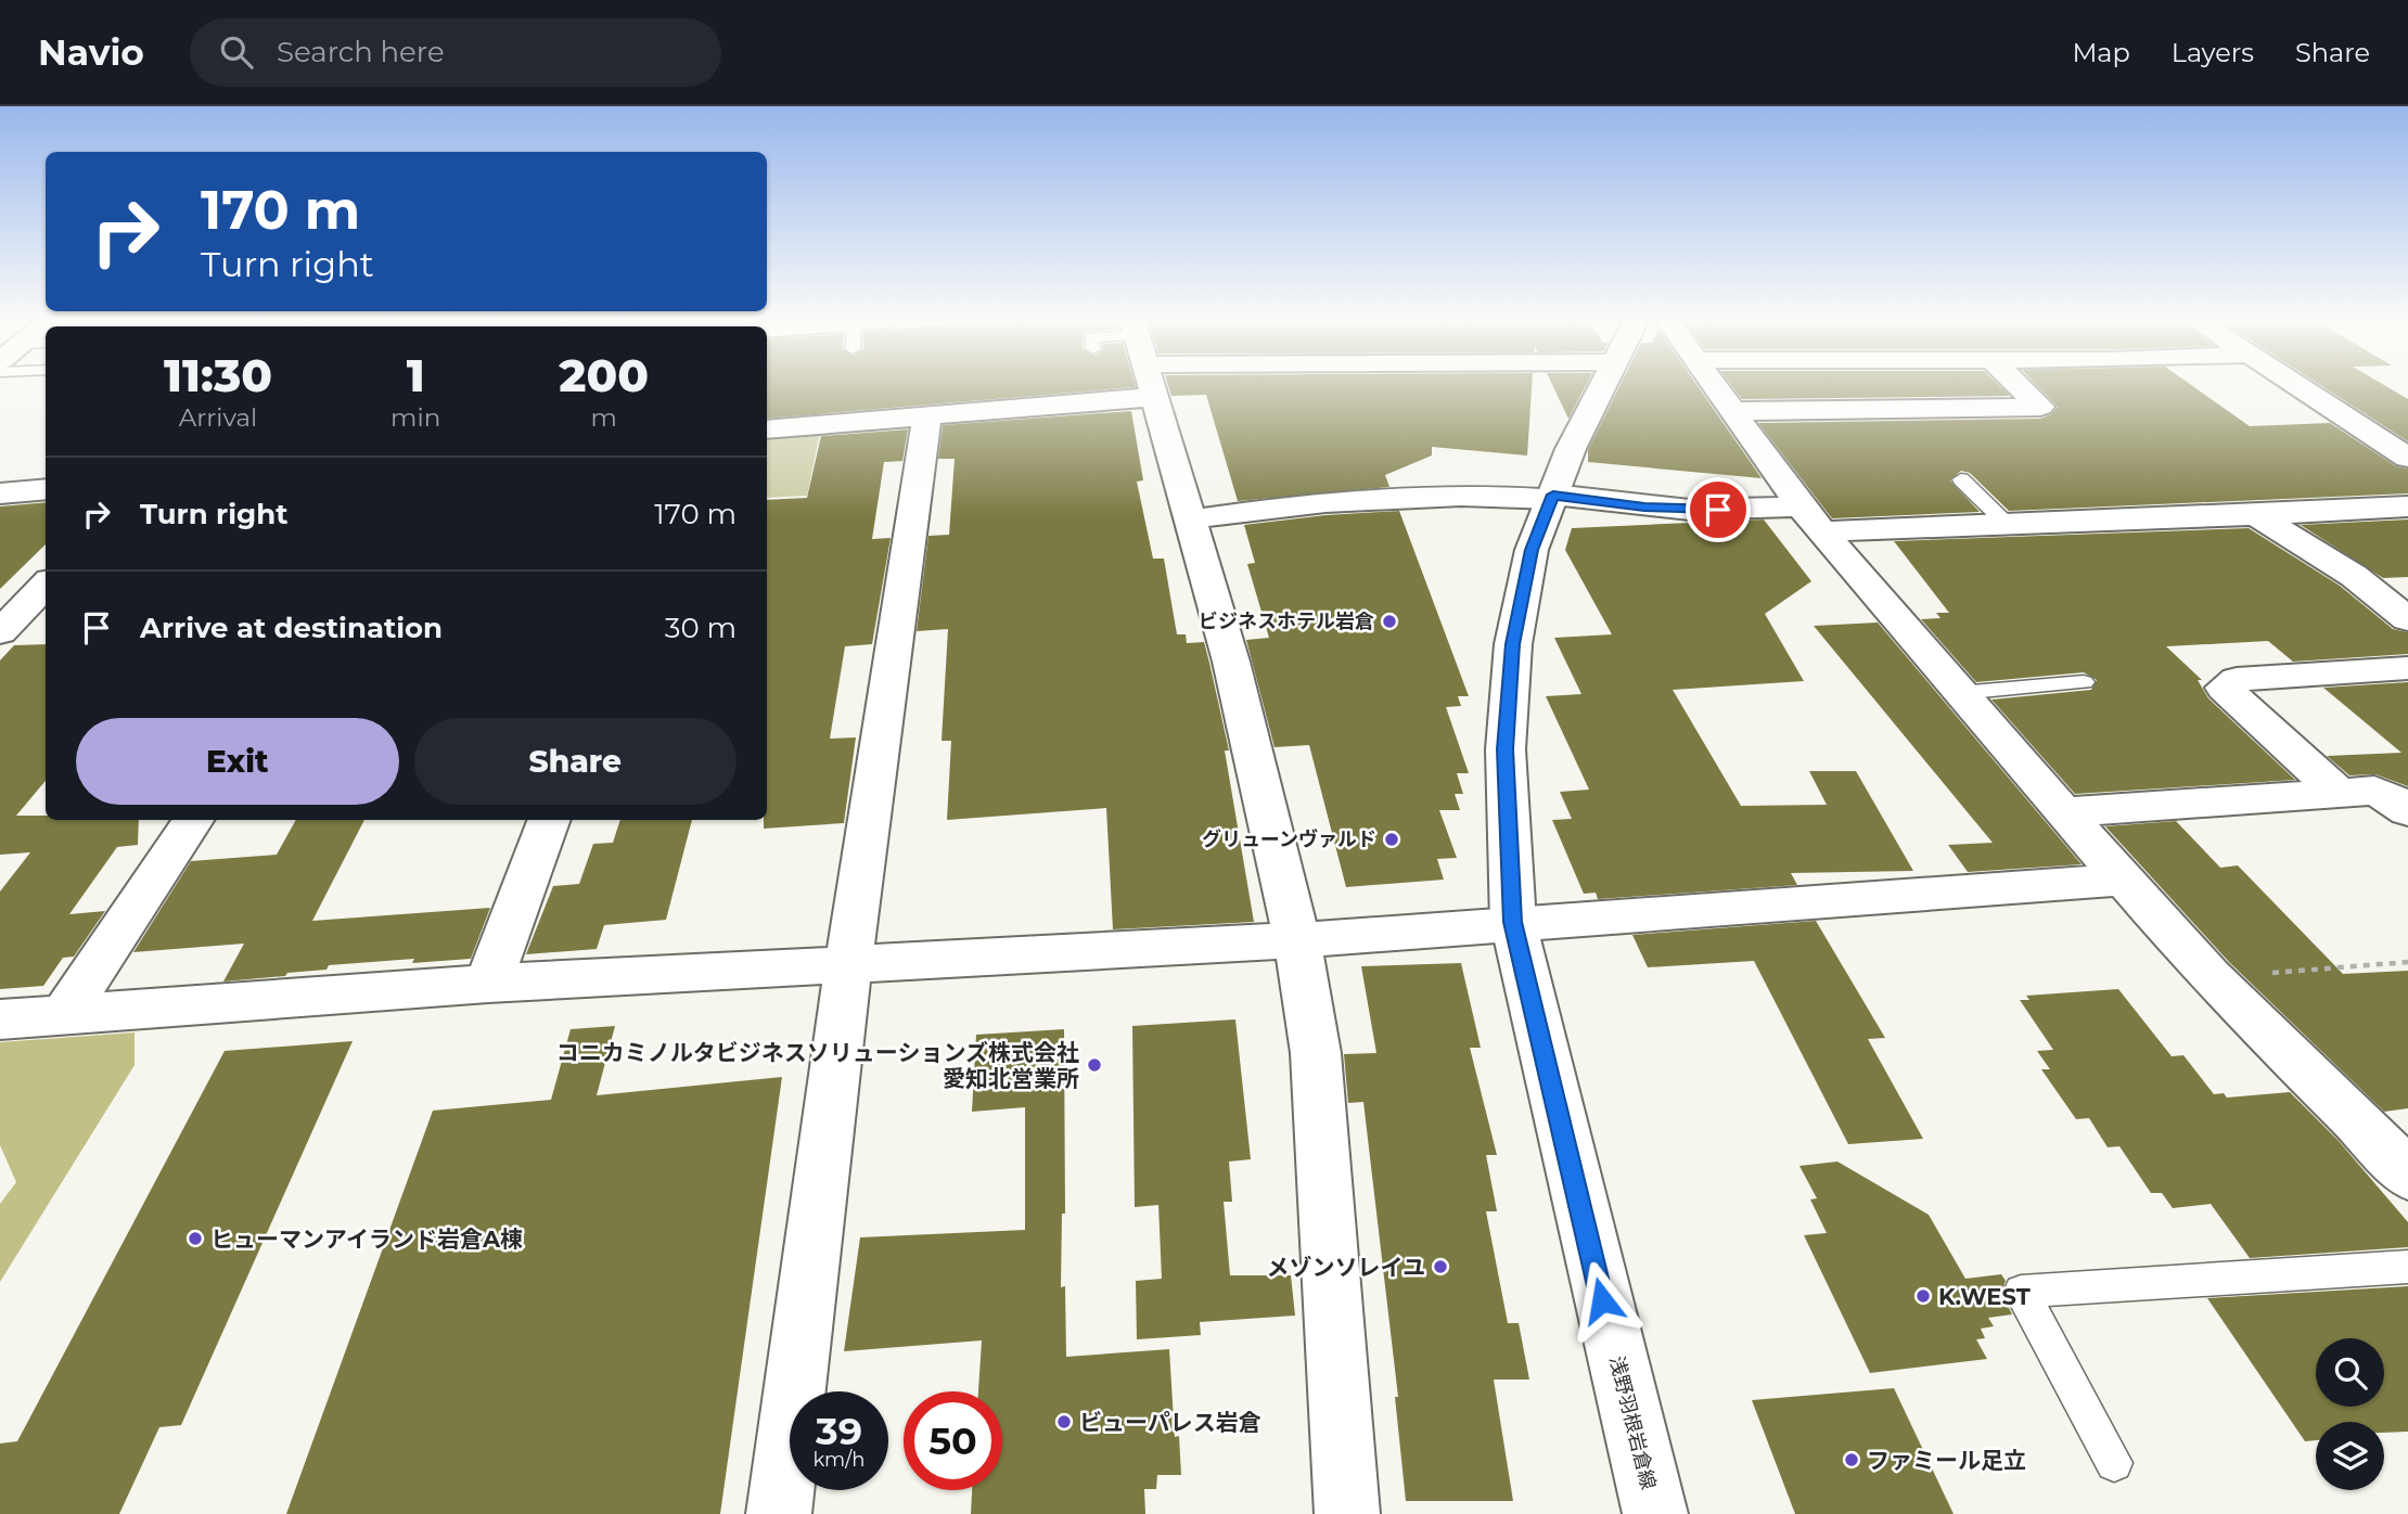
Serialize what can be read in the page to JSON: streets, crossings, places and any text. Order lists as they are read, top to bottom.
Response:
{
  "streets": {
    "street": ["浅野羽根岩倉線"]
  },
  "places": [
    "ビジネスホテル岩倉",
    "グリューンヴァルド",
    "コニカミノルタビジネスソリューションズ株式会社 愛知北営業所",
    "ヒューマンアイランド岩倉A棟",
    "メゾンソレイユ",
    "K.WEST",
    "ビューパレス岩倉",
    "ファミール足立"
  ],
  "page": {
    "header": "Navio",
    "search": "Search here",
    "nav": ["Map", "Layers", "Share"],
    "turn": ["170 m", "Turn right"],
    "eta": [
      "11:30",
      "Arrival",
      "1",
      "min",
      "200",
      "m"
    ],
    "list": [
      {
        "name": "Turn right",
        "value": "170 m"
      },
      {
        "name": "Arrive at destination",
        "value": "30 m"
      }
    ],
    "buttons": ["Exit", "Share"],
    "speed": "39 km/h",
    "limit": "50"
  }
}
